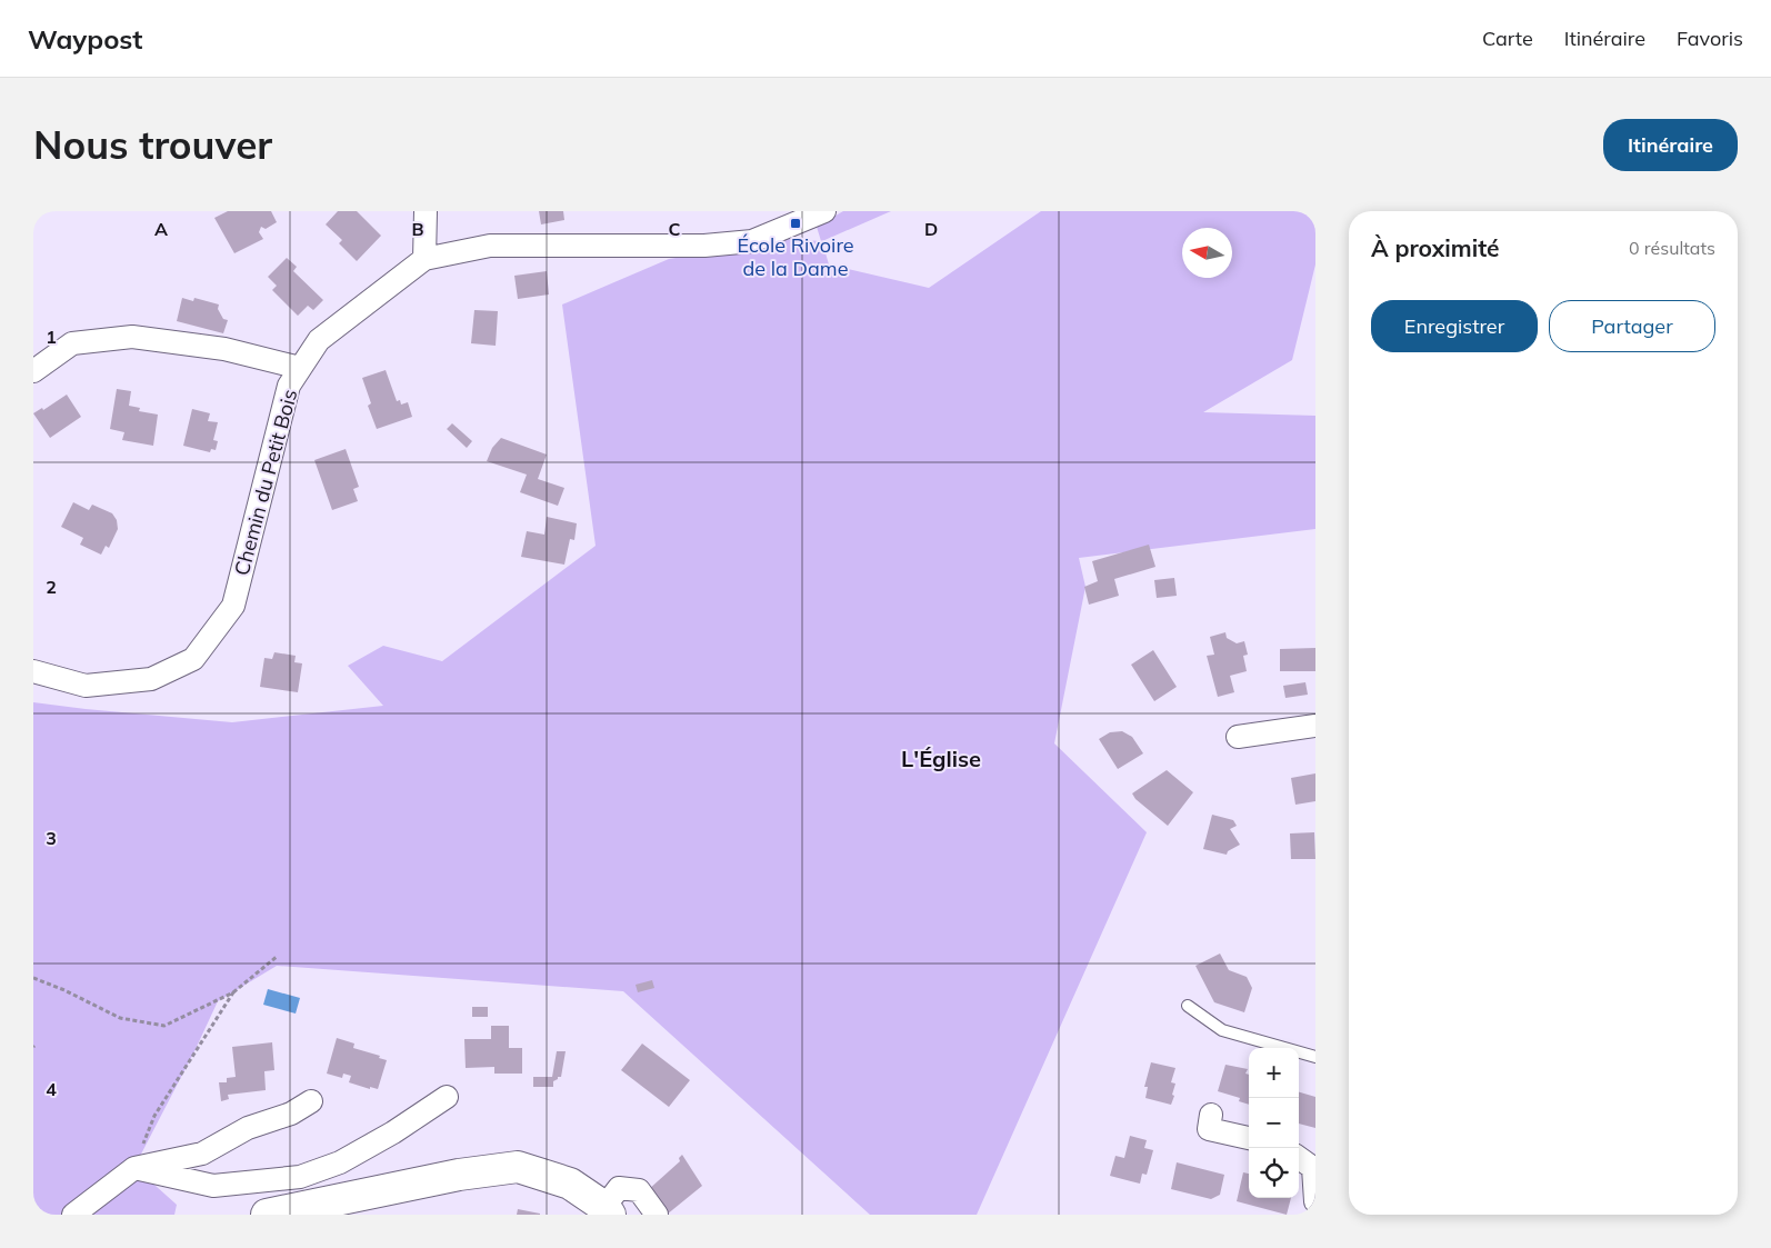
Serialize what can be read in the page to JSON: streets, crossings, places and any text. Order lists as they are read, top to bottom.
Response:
{
  "streets": {
    "street": ["Chemin du Petit Bois"]
  },
  "districts": ["L'Église"],
  "places": {
    "transit": ["École Rivoire de la Dame"]
  },
  "north": "left",
  "page": {
    "header": "Waypost",
    "nav": ["Carte", "Itinéraire", "Favoris"],
    "buttons": [
      "Itinéraire",
      ["Enregistrer", "Partager"]
    ],
    "title": "Nous trouver",
    "heading": ["À proximité", "0 résultats"],
    "map_buttons": ["+", "−"]
  },
  "grid": {
    "columns": [
      "A",
      "B",
      "C",
      "D"
    ],
    "rows": [
      "1",
      "2",
      "3",
      "4"
    ]
  }
}
